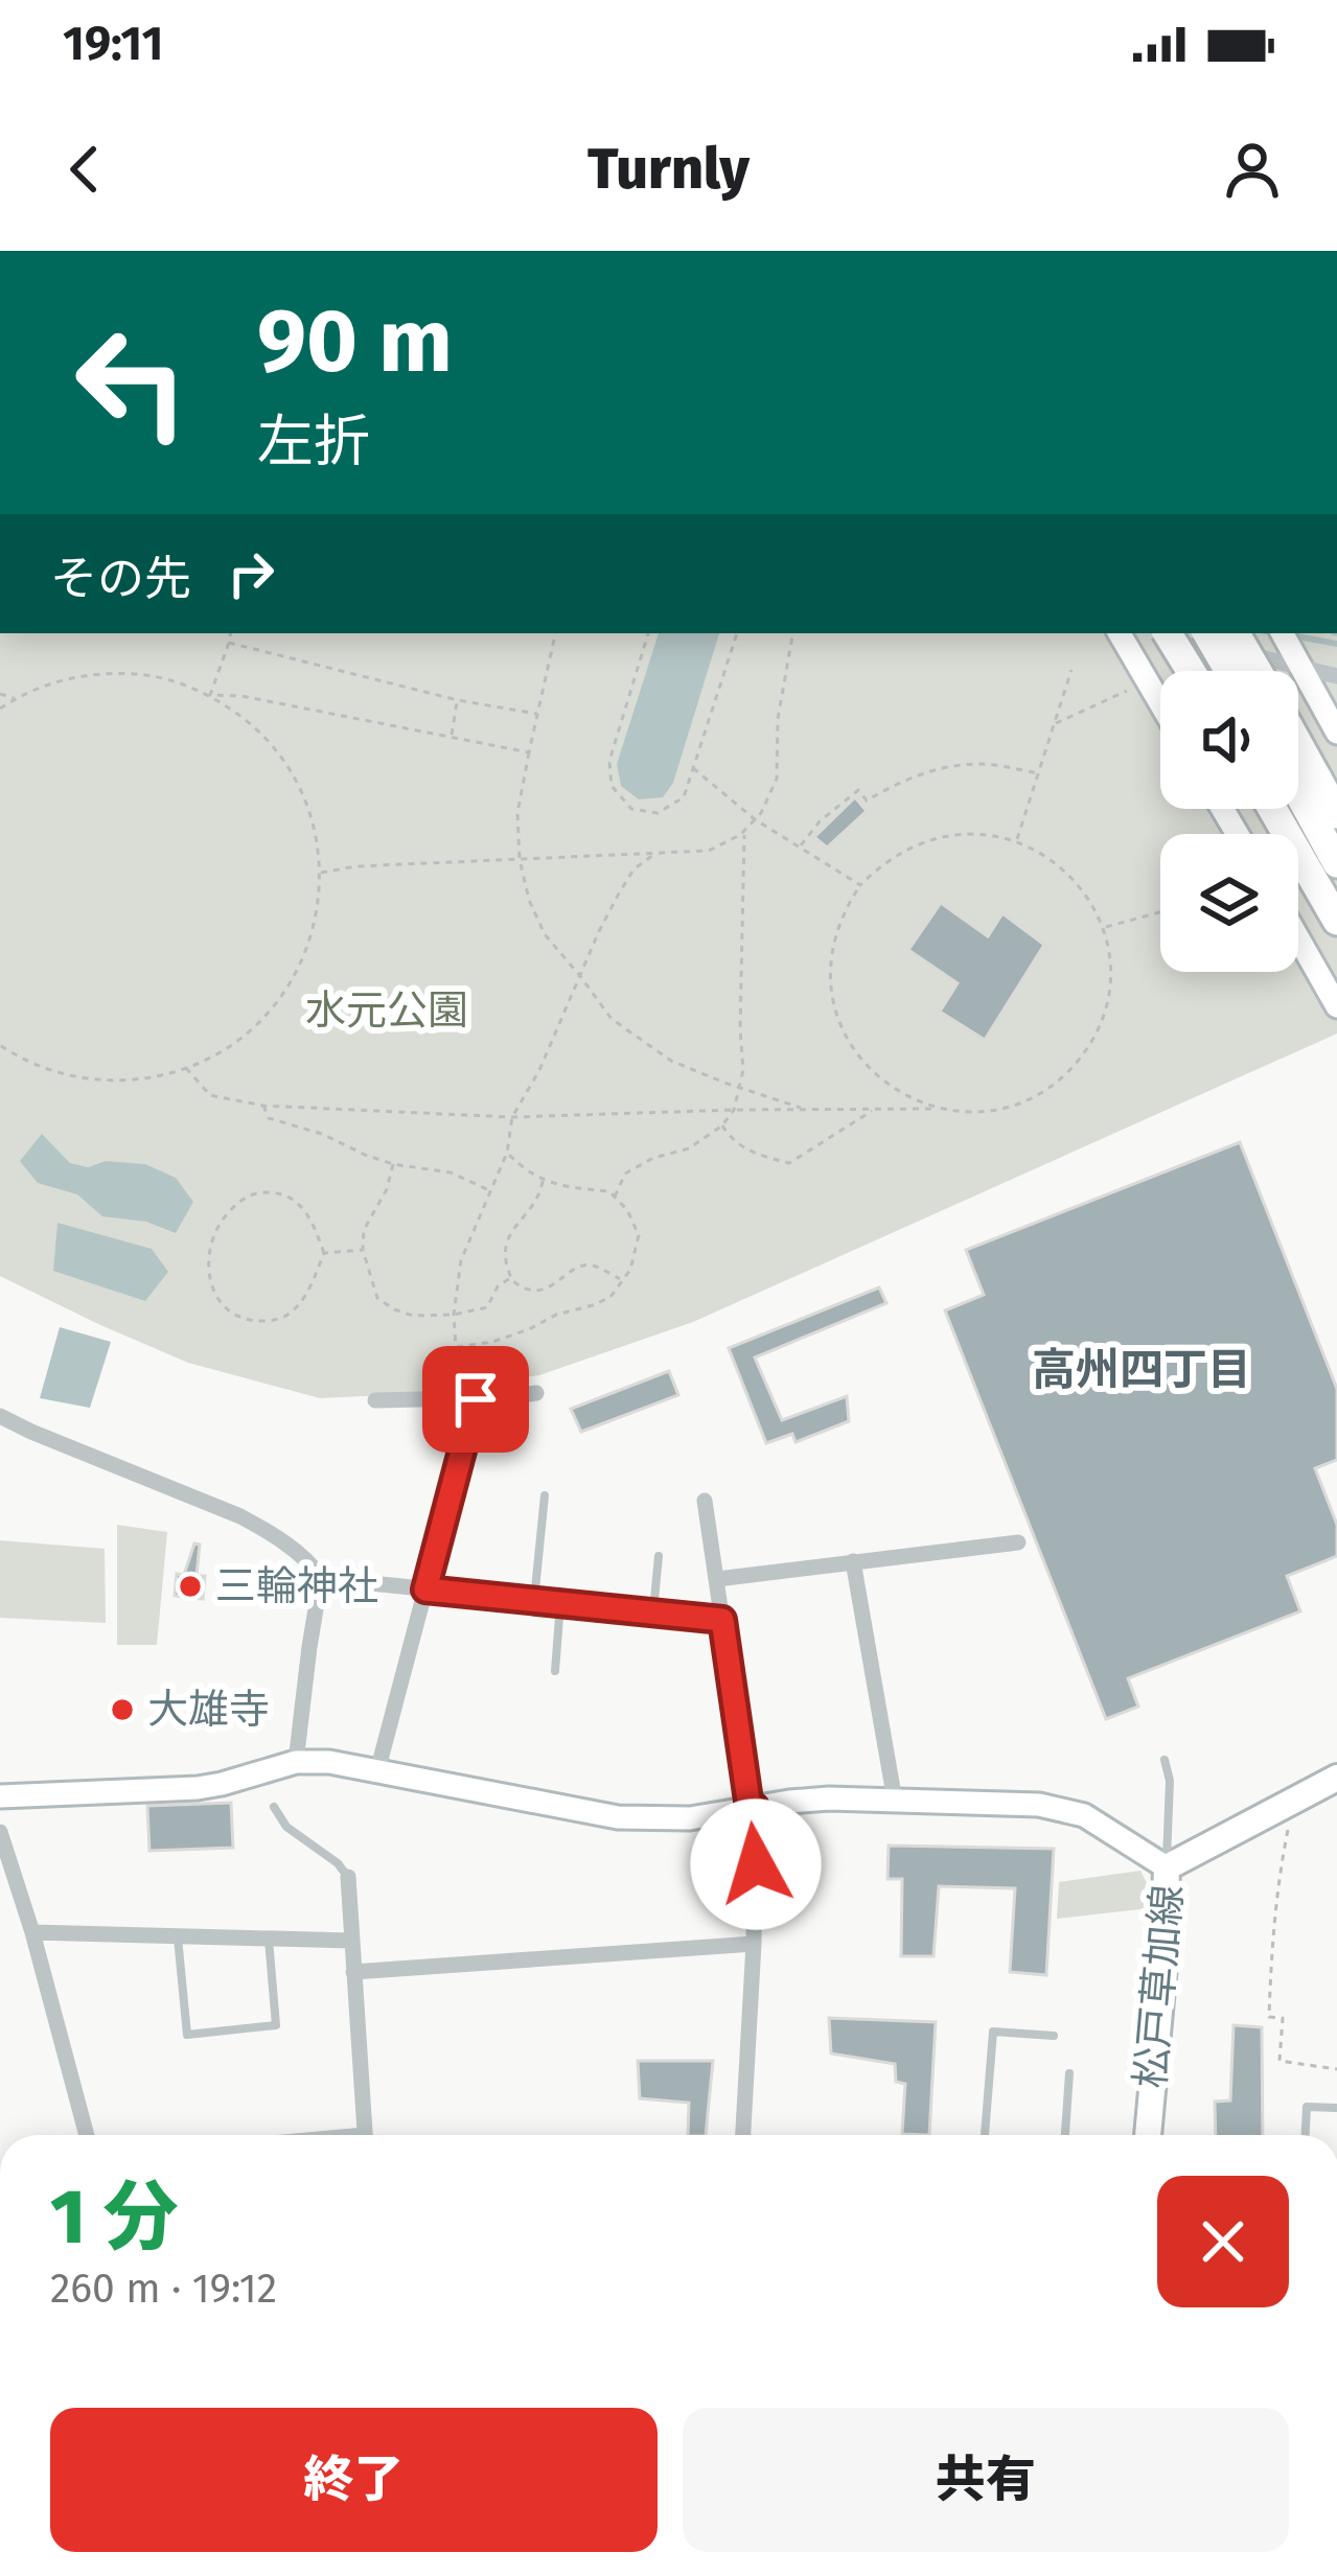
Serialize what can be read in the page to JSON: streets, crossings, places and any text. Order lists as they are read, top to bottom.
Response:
{
  "streets": {
    "main road": ["松戸草加線"]
  },
  "districts": ["高州四丁目"],
  "parks": ["水元公園"],
  "places": ["三輪神社", "大雄寺"],
  "page": {
    "status": "19:11",
    "header": "Turnly",
    "turn": ["90 m", "左折"],
    "then": "その先",
    "heading": ["1 分", "260 m · 19:12"],
    "buttons": ["終了", "共有"]
  }
}
